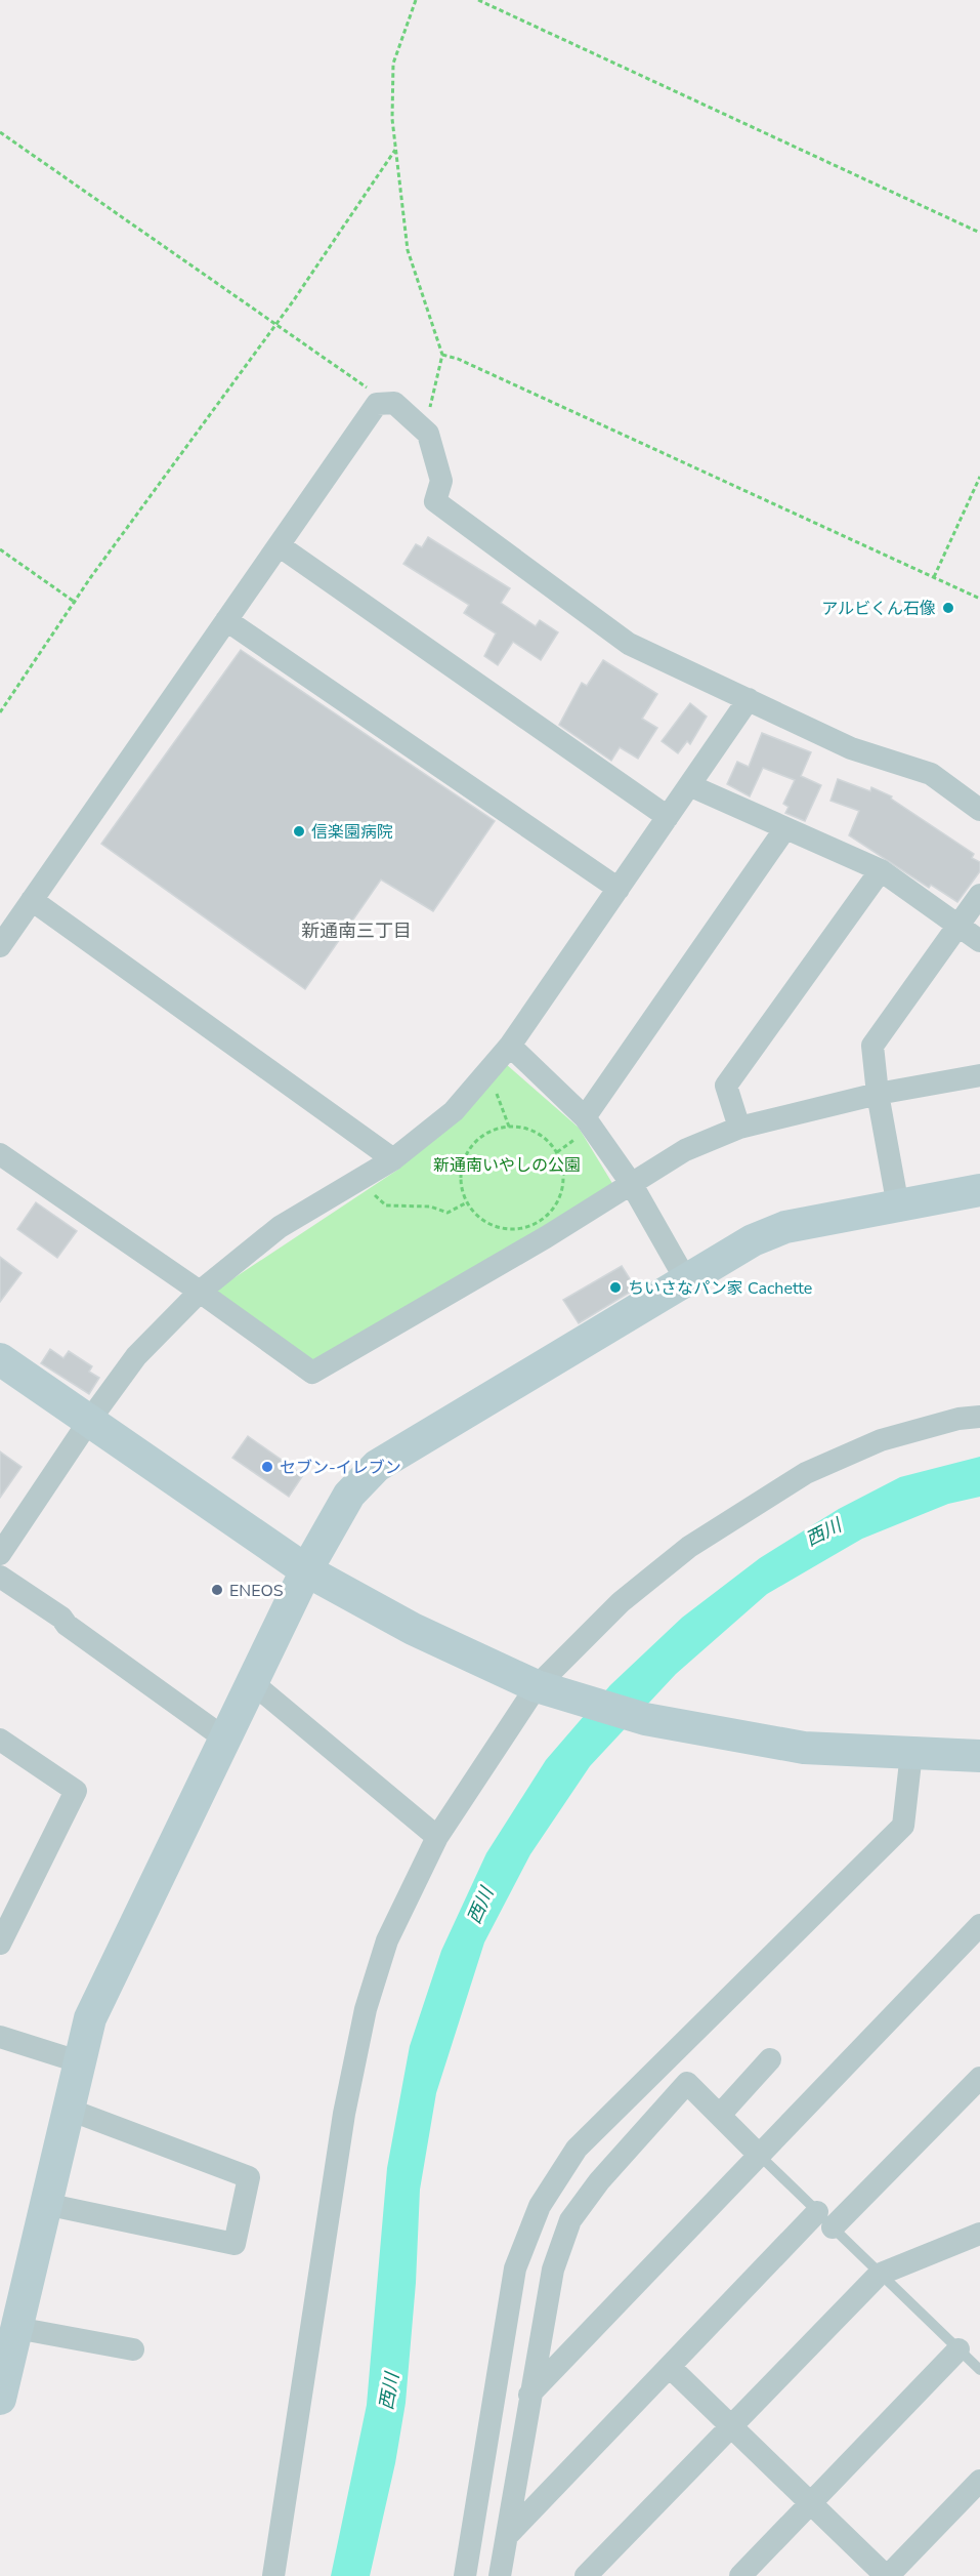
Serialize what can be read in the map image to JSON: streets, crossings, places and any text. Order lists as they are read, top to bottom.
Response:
{
  "districts": ["新通南三丁目"],
  "water": ["西川"],
  "parks": ["新通南いやしの公園"],
  "places": [
    "アルビくん石像",
    "信楽園病院",
    "ちいさなパン家 Cachette",
    "セブン-イレブン",
    "ENEOS"
  ]
}
